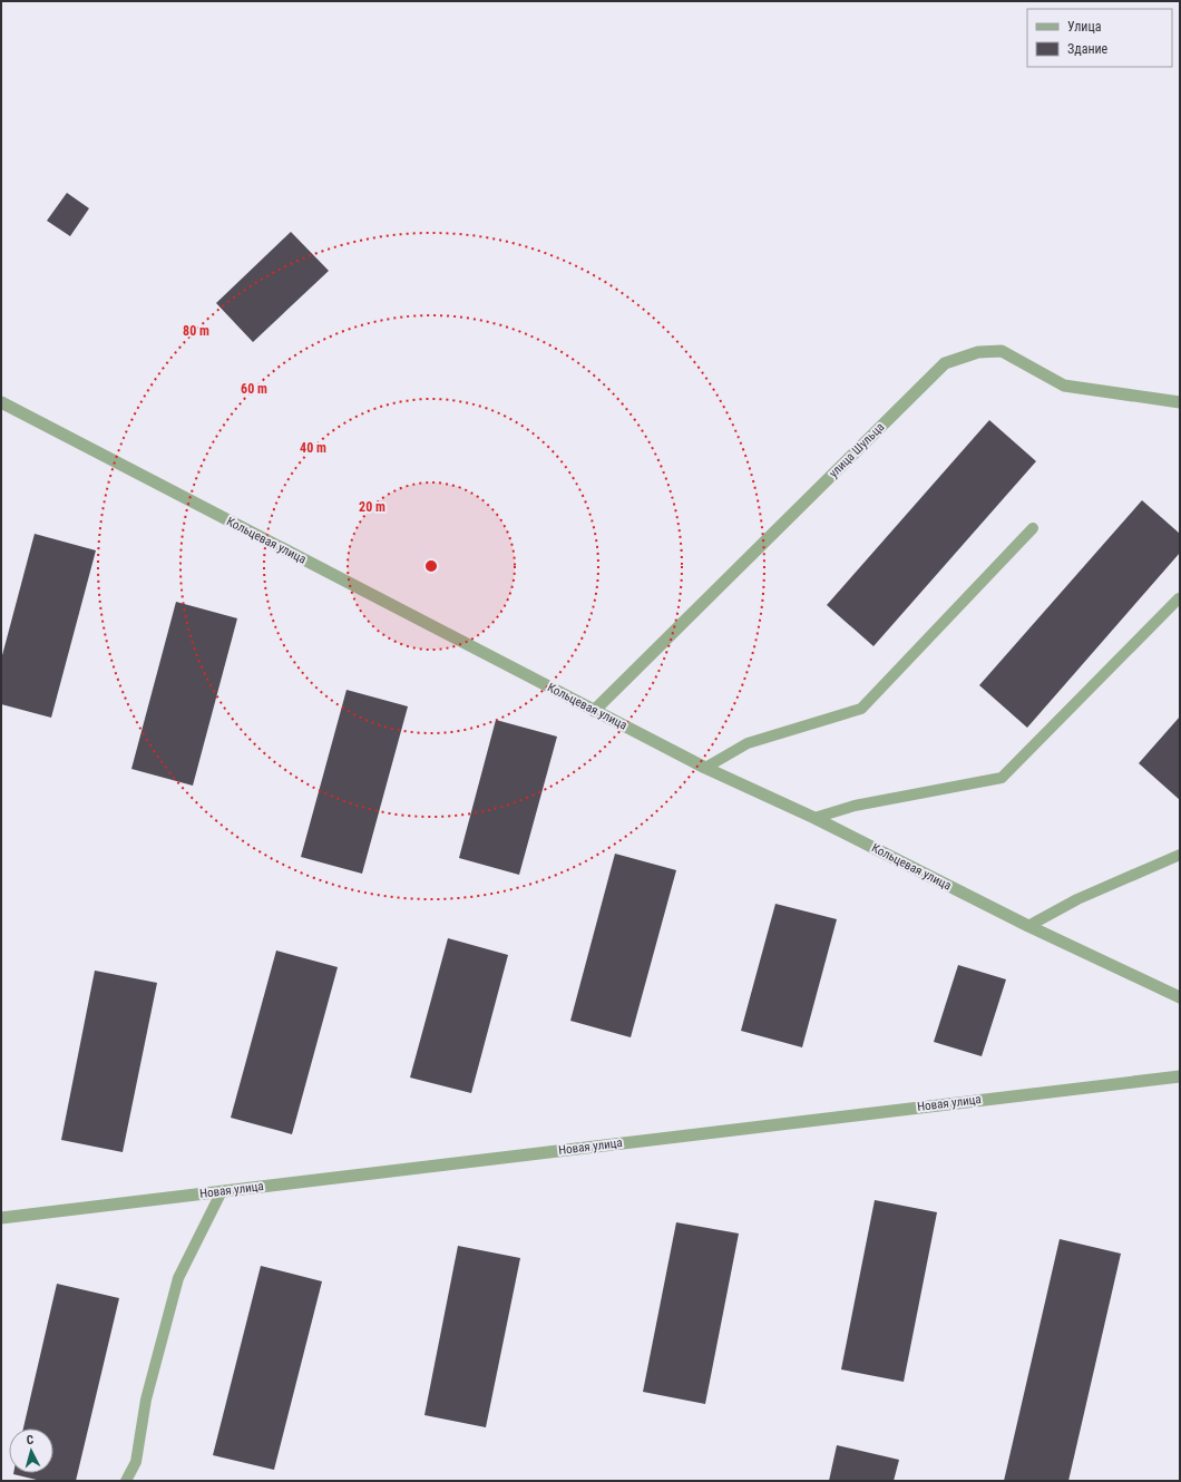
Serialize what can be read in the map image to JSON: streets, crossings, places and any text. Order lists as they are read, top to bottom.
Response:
{
  "streets": {
    "street": ["улица Шульца", "Кольцевая улица", "Новая улица"]
  },
  "crossings": [
    ["улица Шульца", "Кольцевая улица"]
  ],
  "legend": ["Улица", "Здание"],
  "north": "top",
  "rings": [
    "80 m",
    "60 m",
    "40 m",
    "20 m"
  ]
}
